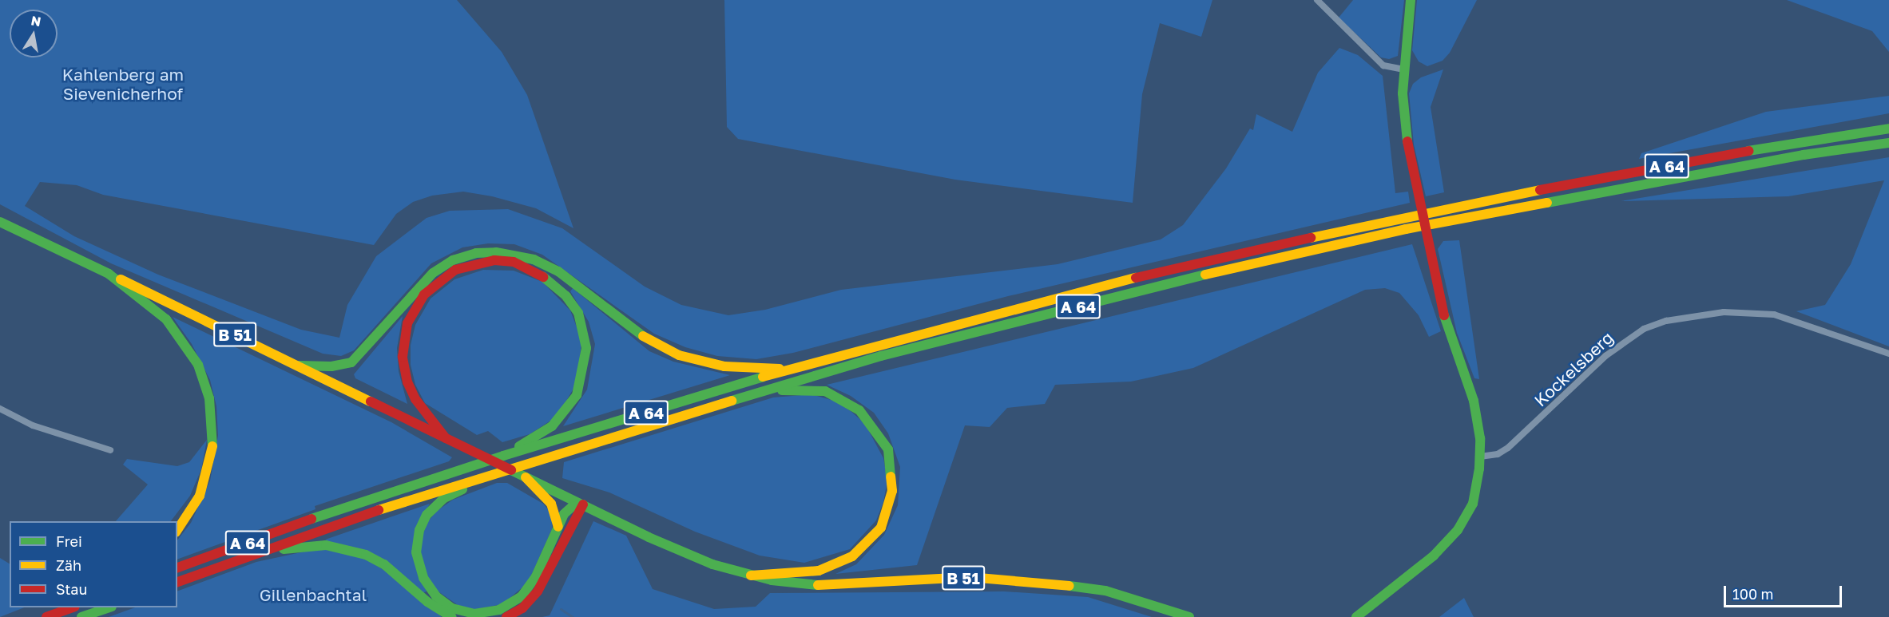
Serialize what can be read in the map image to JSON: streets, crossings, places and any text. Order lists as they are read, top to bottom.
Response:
{
  "streets": {
    "main road": ["A 64", "B 51"],
    "street": ["Kockelsberg"]
  },
  "parks": ["Kahlenberg am Sievenicherhof", "Gillenbachtal"],
  "legend": ["Frei", "Zäh", "Stau"],
  "scale_bar": "100 m",
  "north": "top"
}
